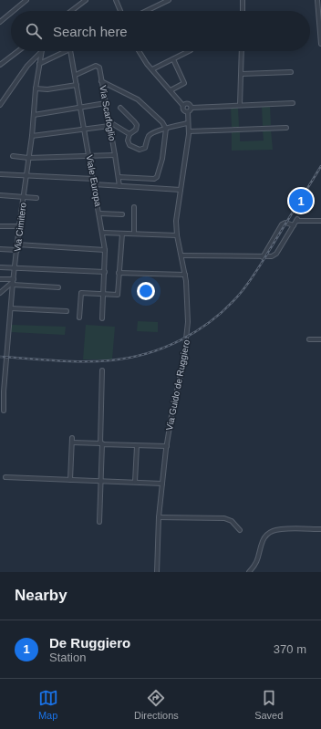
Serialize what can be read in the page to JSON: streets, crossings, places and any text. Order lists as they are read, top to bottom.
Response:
{
  "streets": {
    "street": [
      "Via Scarfoglio",
      "Viale Europa",
      "Via Cimitero",
      "Via Guido de Ruggiero"
    ]
  },
  "crossings": [
    ["Via Scarfoglio", "Viale Europa"]
  ],
  "page": {
    "search": "Search here",
    "pins": "1",
    "heading": "Nearby",
    "list": [
      {
        "mark": "1",
        "name": "De Ruggiero",
        "note": "Station",
        "value": "370 m"
      }
    ],
    "nav": ["Map", "Directions", "Saved"]
  }
}
